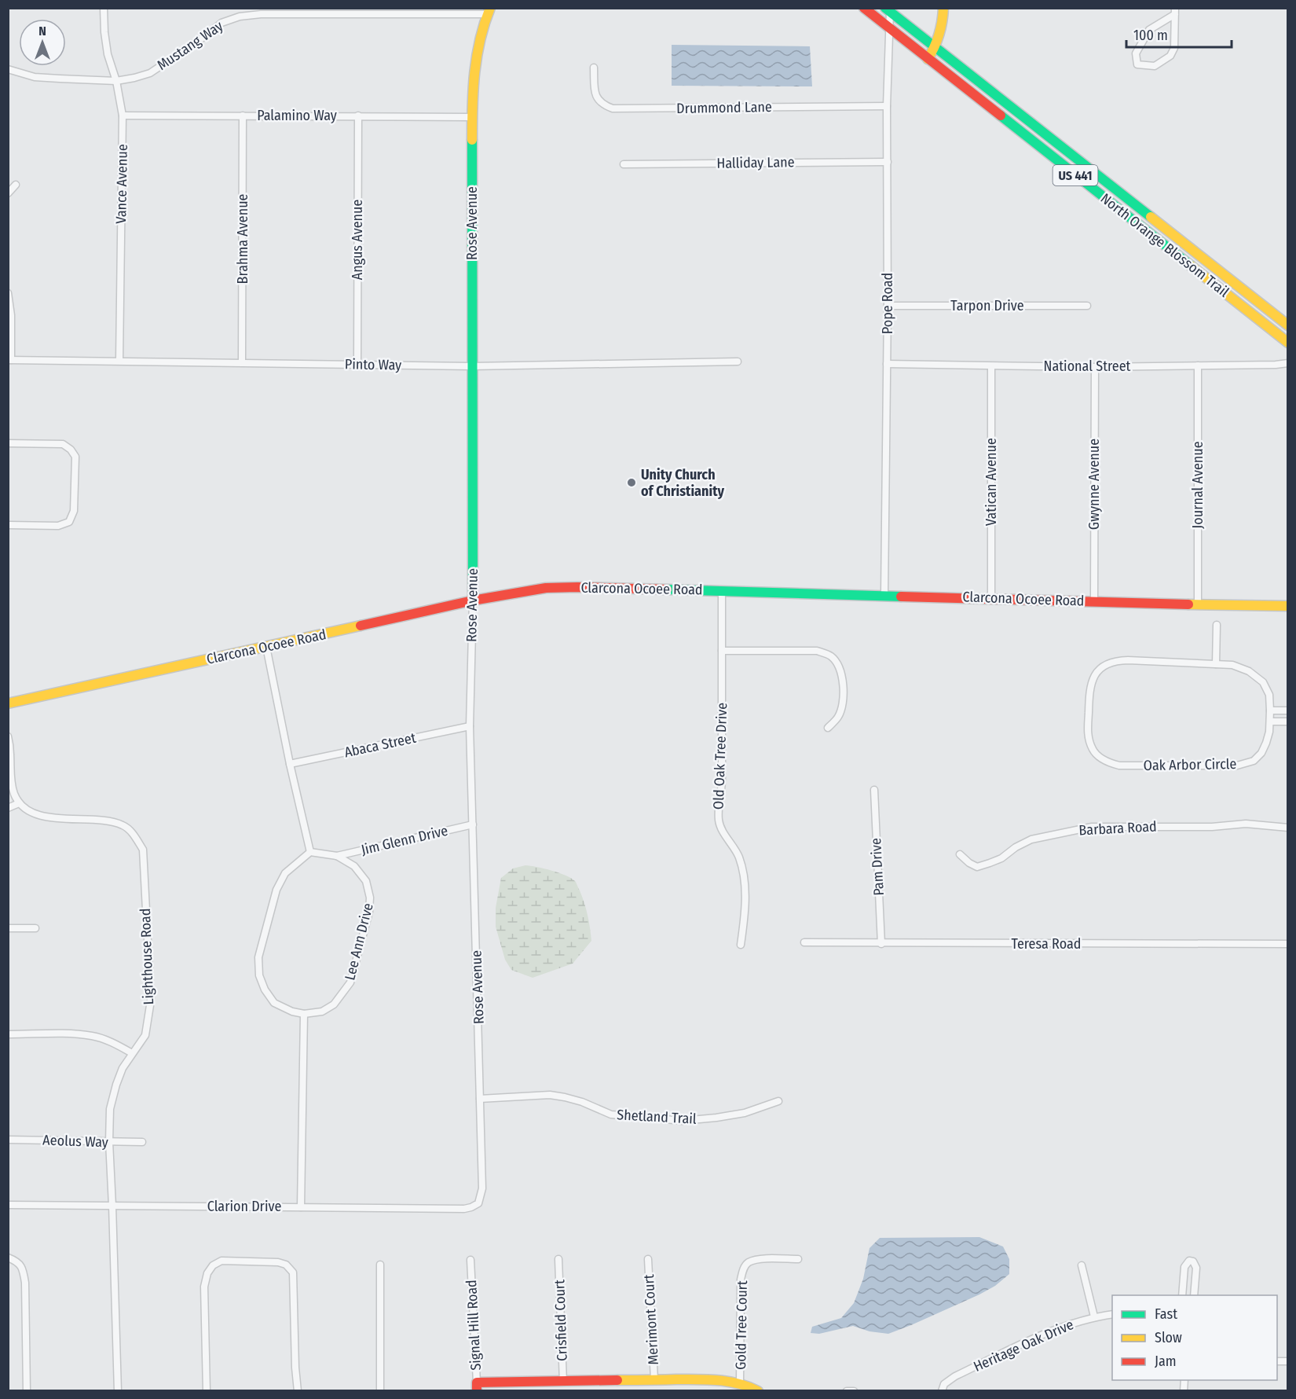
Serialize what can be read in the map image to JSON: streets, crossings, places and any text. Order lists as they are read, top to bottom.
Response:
{
  "streets": {
    "main road": [
      "US 441",
      "Rose Avenue",
      "North Orange Blossom Trail",
      "Clarcona Ocoee Road"
    ],
    "street": [
      "Mustang Way",
      "Drummond Lane",
      "Palamino Way",
      "Halliday Lane",
      "Vance Avenue",
      "Brahma Avenue",
      "Angus Avenue",
      "Pope Road",
      "Tarpon Drive",
      "Pinto Way",
      "National Street",
      "Vatican Avenue",
      "Gwynne Avenue",
      "Journal Avenue",
      "Abaca Street",
      "Old Oak Tree Drive",
      "Oak Arbor Circle",
      "Barbara Road",
      "Jim Glenn Drive",
      "Pam Drive",
      "Lee Ann Drive",
      "Teresa Road",
      "Lighthouse Road",
      "Shetland Trail",
      "Aeolus Way",
      "Clarion Drive",
      "Merimont Court",
      "Crisfield Court",
      "Signal Hill Road",
      "Gold Tree Court",
      "Heritage Oak Drive"
    ]
  },
  "crossings": [
    ["Mustang Way", "Vance Avenue"],
    ["Mustang Way", "Rose Avenue"],
    ["Drummond Lane", "Pope Road"],
    ["Palamino Way", "Vance Avenue"],
    ["Palamino Way", "Rose Avenue"],
    ["Palamino Way", "Brahma Avenue"],
    ["Palamino Way", "Angus Avenue"],
    ["Halliday Lane", "Pope Road"],
    ["Vance Avenue", "Pinto Way"],
    ["Rose Avenue", "Pinto Way"],
    ["Rose Avenue", "Clarcona Ocoee Road"],
    ["Rose Avenue", "Abaca Street"],
    ["Rose Avenue", "Jim Glenn Drive"],
    ["Rose Avenue", "Shetland Trail"],
    ["Rose Avenue", "Clarion Drive"],
    ["Brahma Avenue", "Pinto Way"],
    ["Angus Avenue", "Pinto Way"],
    ["North Orange Blossom Trail", "Pope Road"],
    ["Pope Road", "Tarpon Drive"],
    ["Pope Road", "National Street"],
    ["Pope Road", "Clarcona Ocoee Road"],
    ["National Street", "Vatican Avenue"],
    ["National Street", "Gwynne Avenue"],
    ["National Street", "Journal Avenue"],
    ["Vatican Avenue", "Clarcona Ocoee Road"],
    ["Gwynne Avenue", "Clarcona Ocoee Road"],
    ["Journal Avenue", "Clarcona Ocoee Road"],
    ["Clarcona Ocoee Road", "Old Oak Tree Drive"],
    ["Jim Glenn Drive", "Lee Ann Drive"],
    ["Pam Drive", "Teresa Road"],
    ["Lighthouse Road", "Aeolus Way"],
    ["Lighthouse Road", "Clarion Drive"]
  ],
  "places": ["Unity Church of Christianity"],
  "legend": ["Fast", "Slow", "Jam"],
  "scale_bar": "100 m",
  "north": "top"
}
